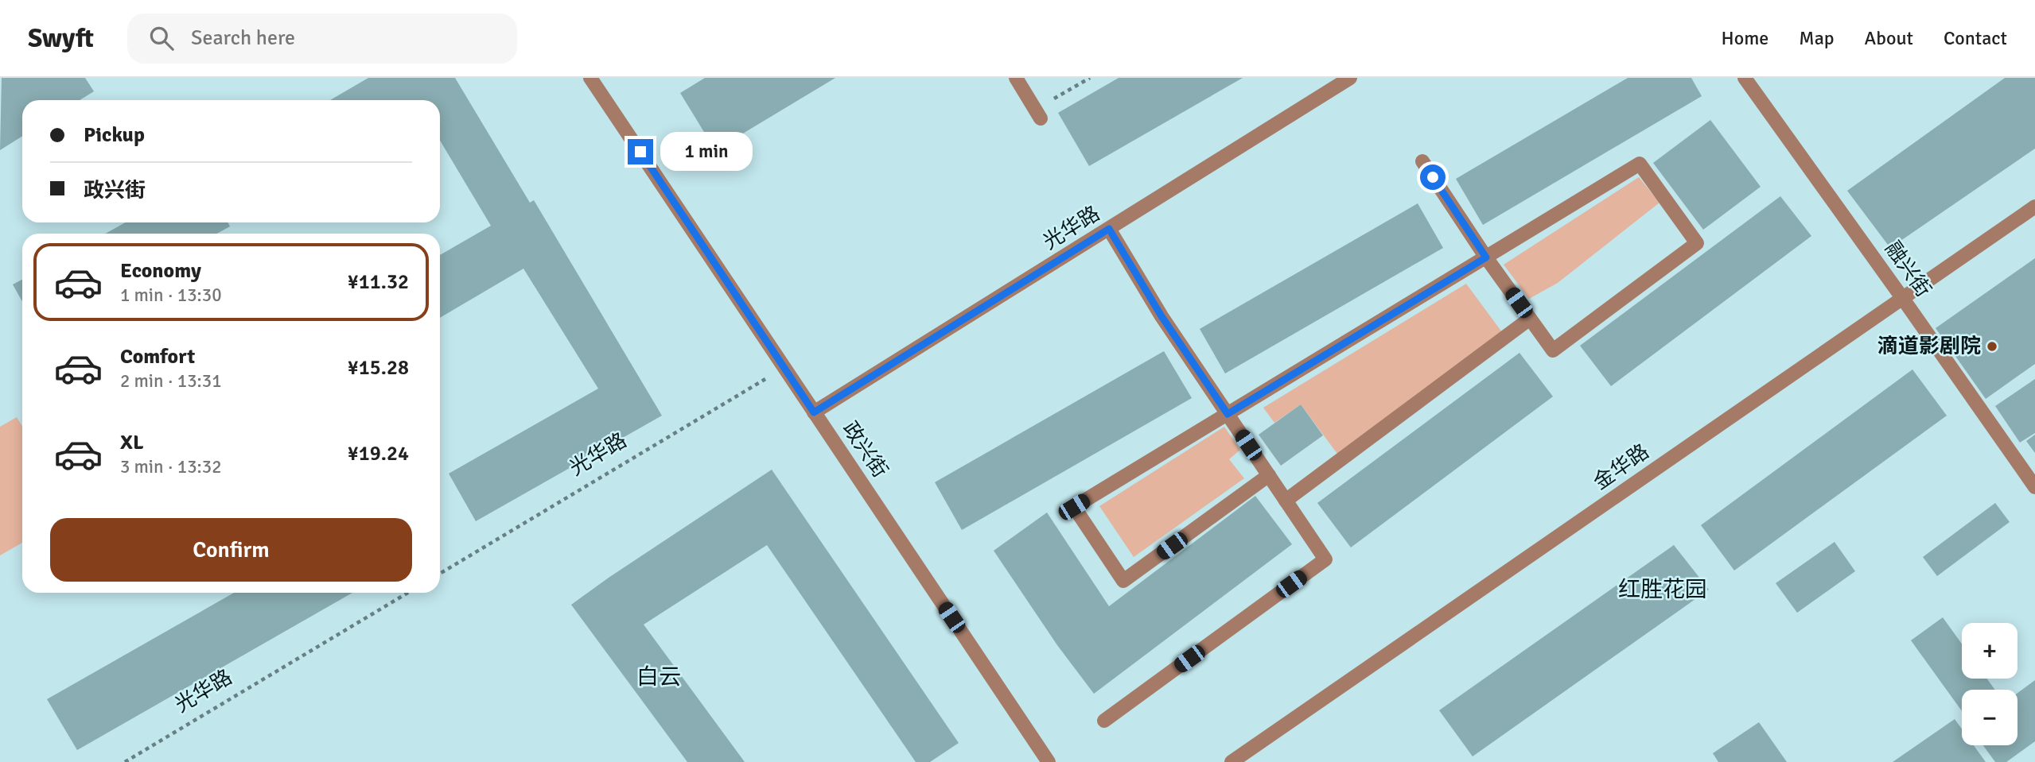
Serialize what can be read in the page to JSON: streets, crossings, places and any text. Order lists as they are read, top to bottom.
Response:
{
  "streets": {
    "street": [
      "光华路",
      "融兴街",
      "政兴街",
      "金华路"
    ]
  },
  "crossings": [
    ["光华路", "政兴街"],
    ["融兴街", "金华路"]
  ],
  "districts": ["红胜花园", "白云"],
  "places": ["滴道影剧院"],
  "page": {
    "header": "Swyft",
    "search": "Search here",
    "nav": [
      "Home",
      "Map",
      "About",
      "Contact"
    ],
    "banner": ["Pickup", "政兴街"],
    "bubble": "1 min",
    "list": [
      {
        "name": "Economy",
        "note": "1 min · 13:30",
        "value": "¥11.32"
      },
      {
        "name": "Comfort",
        "note": "2 min · 13:31",
        "value": "¥15.28"
      },
      {
        "name": "XL",
        "note": "3 min · 13:32",
        "value": "¥19.24"
      }
    ],
    "buttons": "Confirm",
    "map_buttons": ["+", "−"]
  }
}
